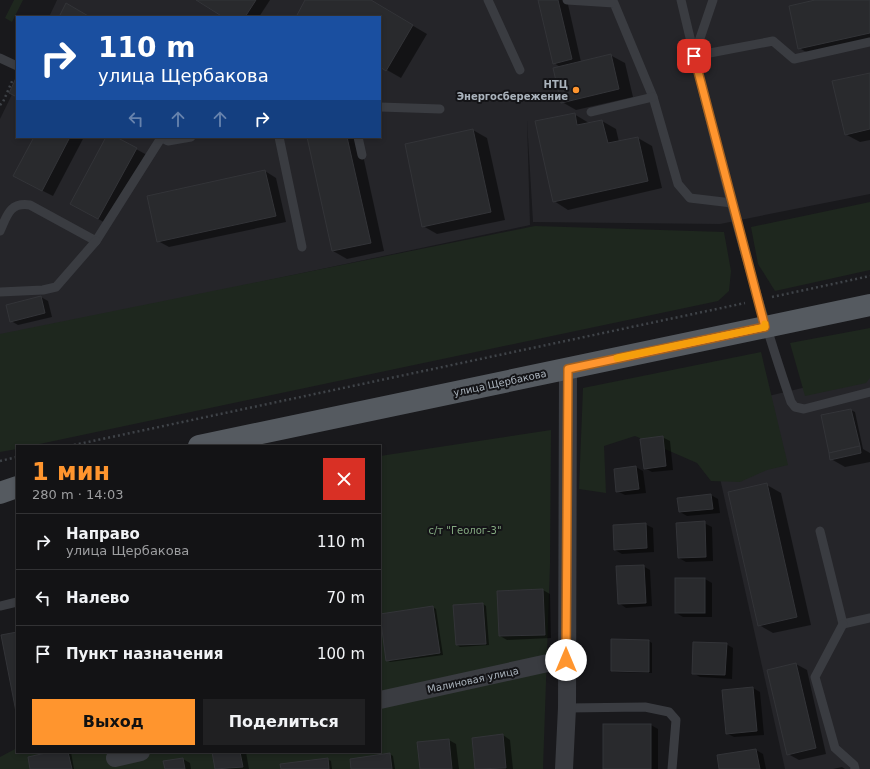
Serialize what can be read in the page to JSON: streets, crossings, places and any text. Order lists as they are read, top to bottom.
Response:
{
  "streets": {
    "main road": ["улица Щербакова"],
    "street": ["Малиновая улица"]
  },
  "parks": ["с/т \"Геолог-3\""],
  "places": ["НТЦ Энергосбережение"],
  "page": {
    "turn": ["110 m", "улица Щербакова"],
    "heading": ["1 мин", "280 m · 14:03"],
    "list": [
      {
        "name": "Направо",
        "note": "улица Щербакова",
        "value": "110 m"
      },
      {
        "name": "Налево",
        "value": "70 m"
      },
      {
        "name": "Пункт назначения",
        "value": "100 m"
      }
    ],
    "buttons": ["Выход", "Поделиться"]
  }
}
